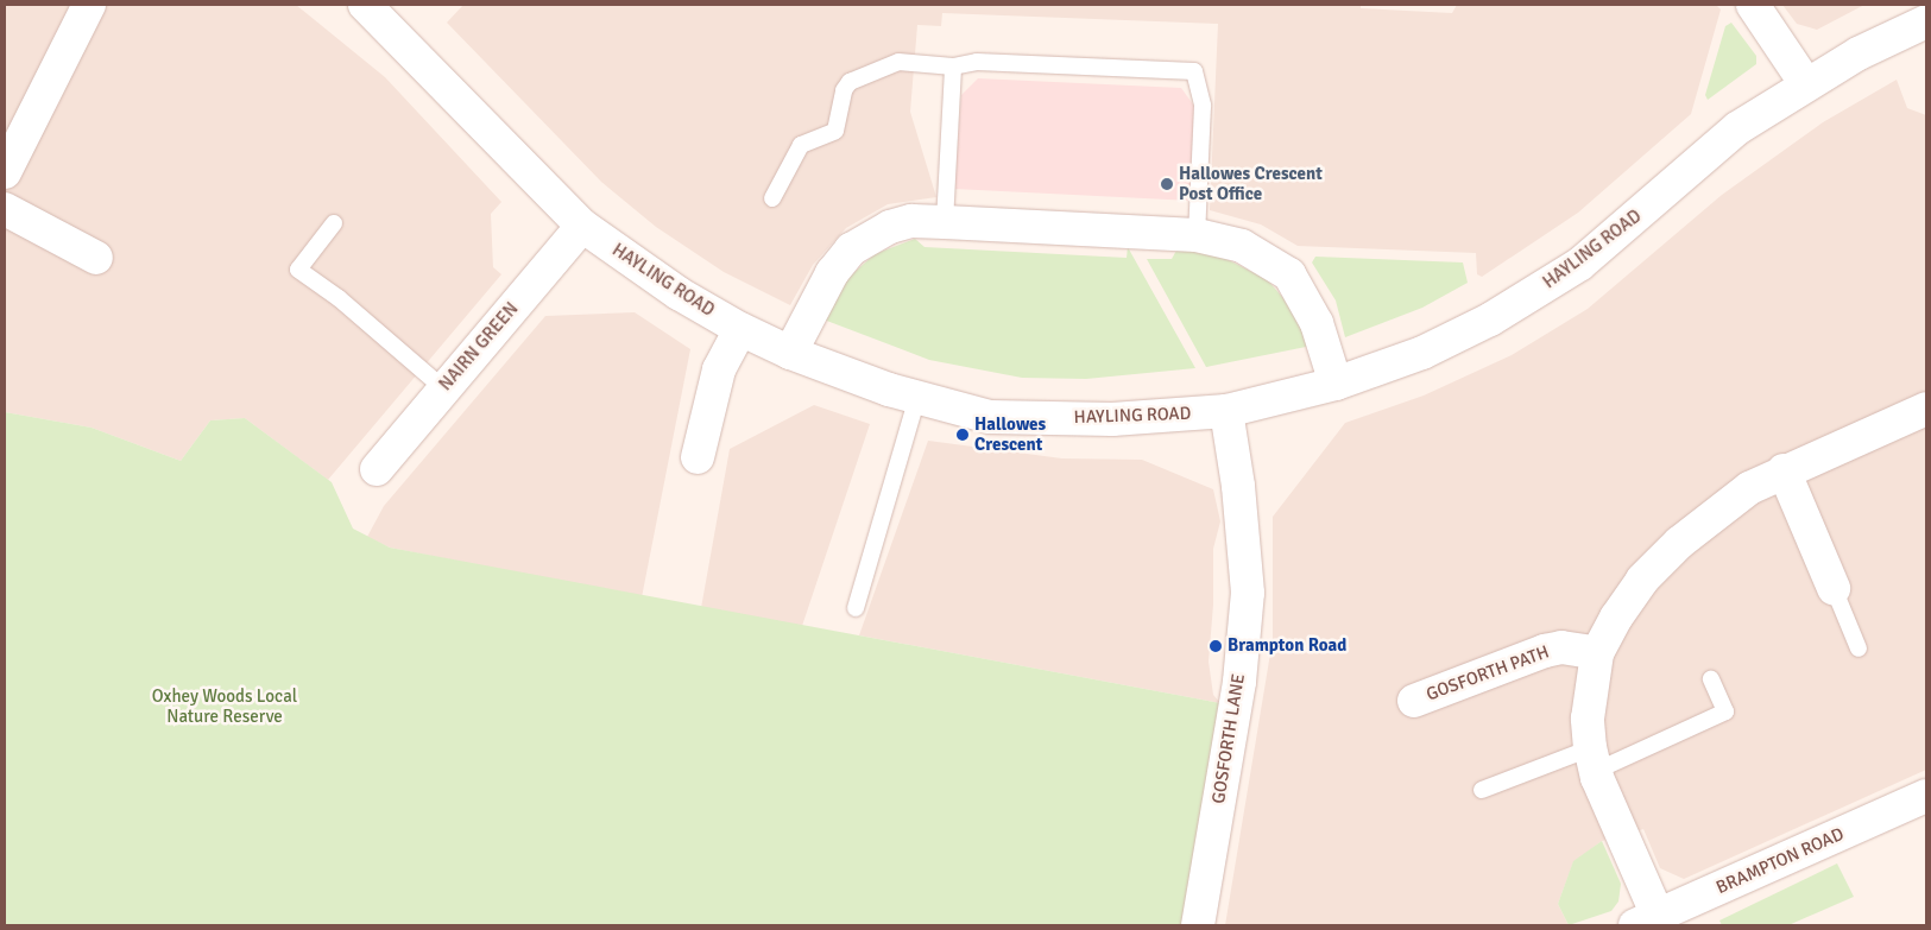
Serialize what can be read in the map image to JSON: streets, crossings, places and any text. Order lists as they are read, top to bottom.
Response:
{
  "streets": {
    "street": [
      "HAYLING ROAD",
      "NAIRN GREEN",
      "GOSFORTH PATH",
      "GOSFORTH LANE",
      "BRAMPTON ROAD"
    ]
  },
  "crossings": [
    ["HAYLING ROAD", "NAIRN GREEN"],
    ["HAYLING ROAD", "GOSFORTH LANE"]
  ],
  "parks": ["Oxhey Woods Local Nature Reserve"],
  "places": ["Hallowes Crescent Post Office", "Hallowes Crescent", "Brampton Road"]
}
